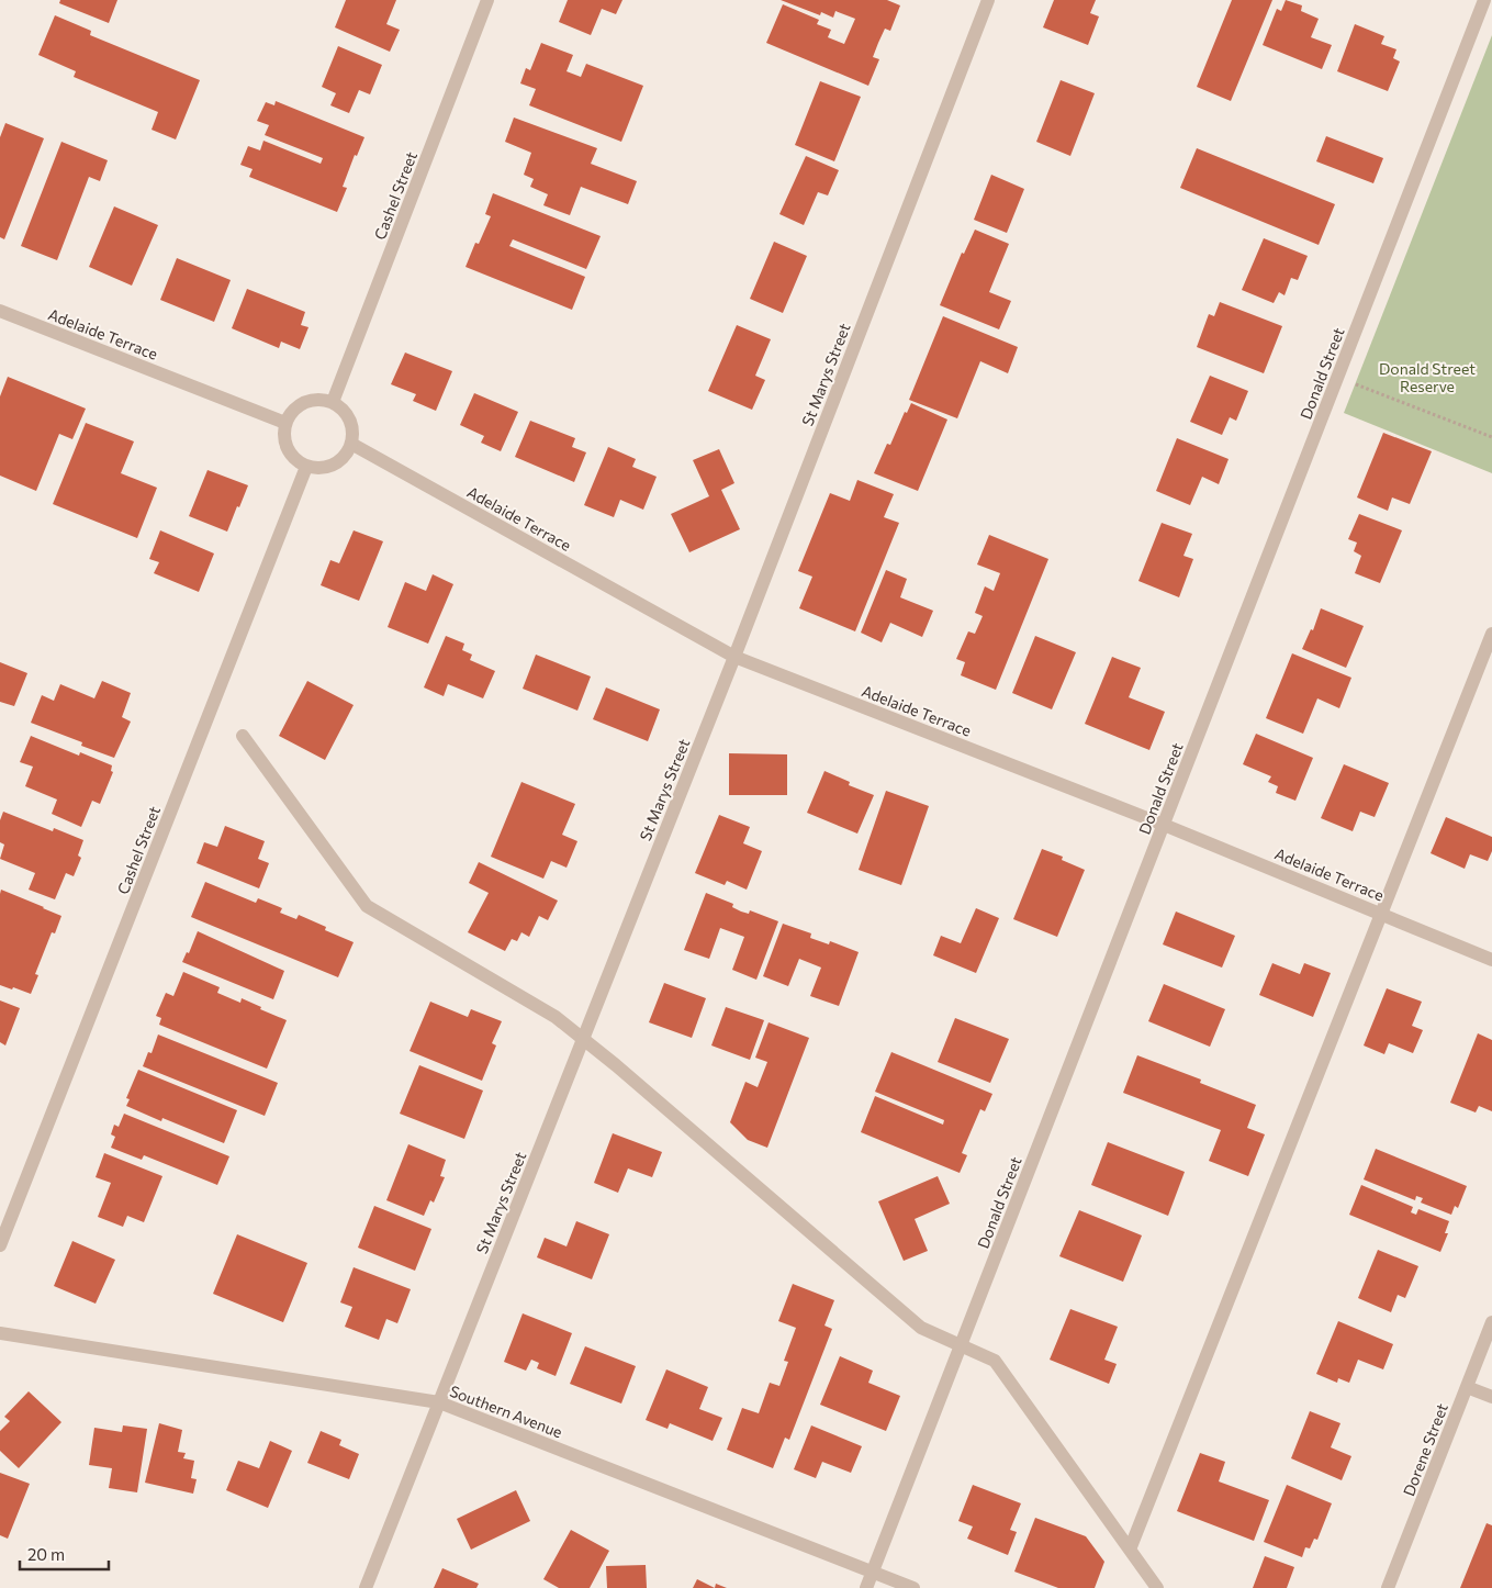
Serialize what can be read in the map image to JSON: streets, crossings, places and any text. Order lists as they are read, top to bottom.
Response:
{
  "streets": {
    "street": [
      "Cashel Street",
      "Adelaide Terrace",
      "Donald Street",
      "St Marys Street",
      "Southern Avenue",
      "Dorene Street"
    ]
  },
  "crossings": [
    ["Cashel Street", "Adelaide Terrace"],
    ["Adelaide Terrace", "Donald Street"],
    ["Adelaide Terrace", "St Marys Street"],
    ["Donald Street", "Southern Avenue"],
    ["St Marys Street", "Southern Avenue"]
  ],
  "parks": ["Donald Street Reserve"],
  "scale_bar": "20 m"
}
